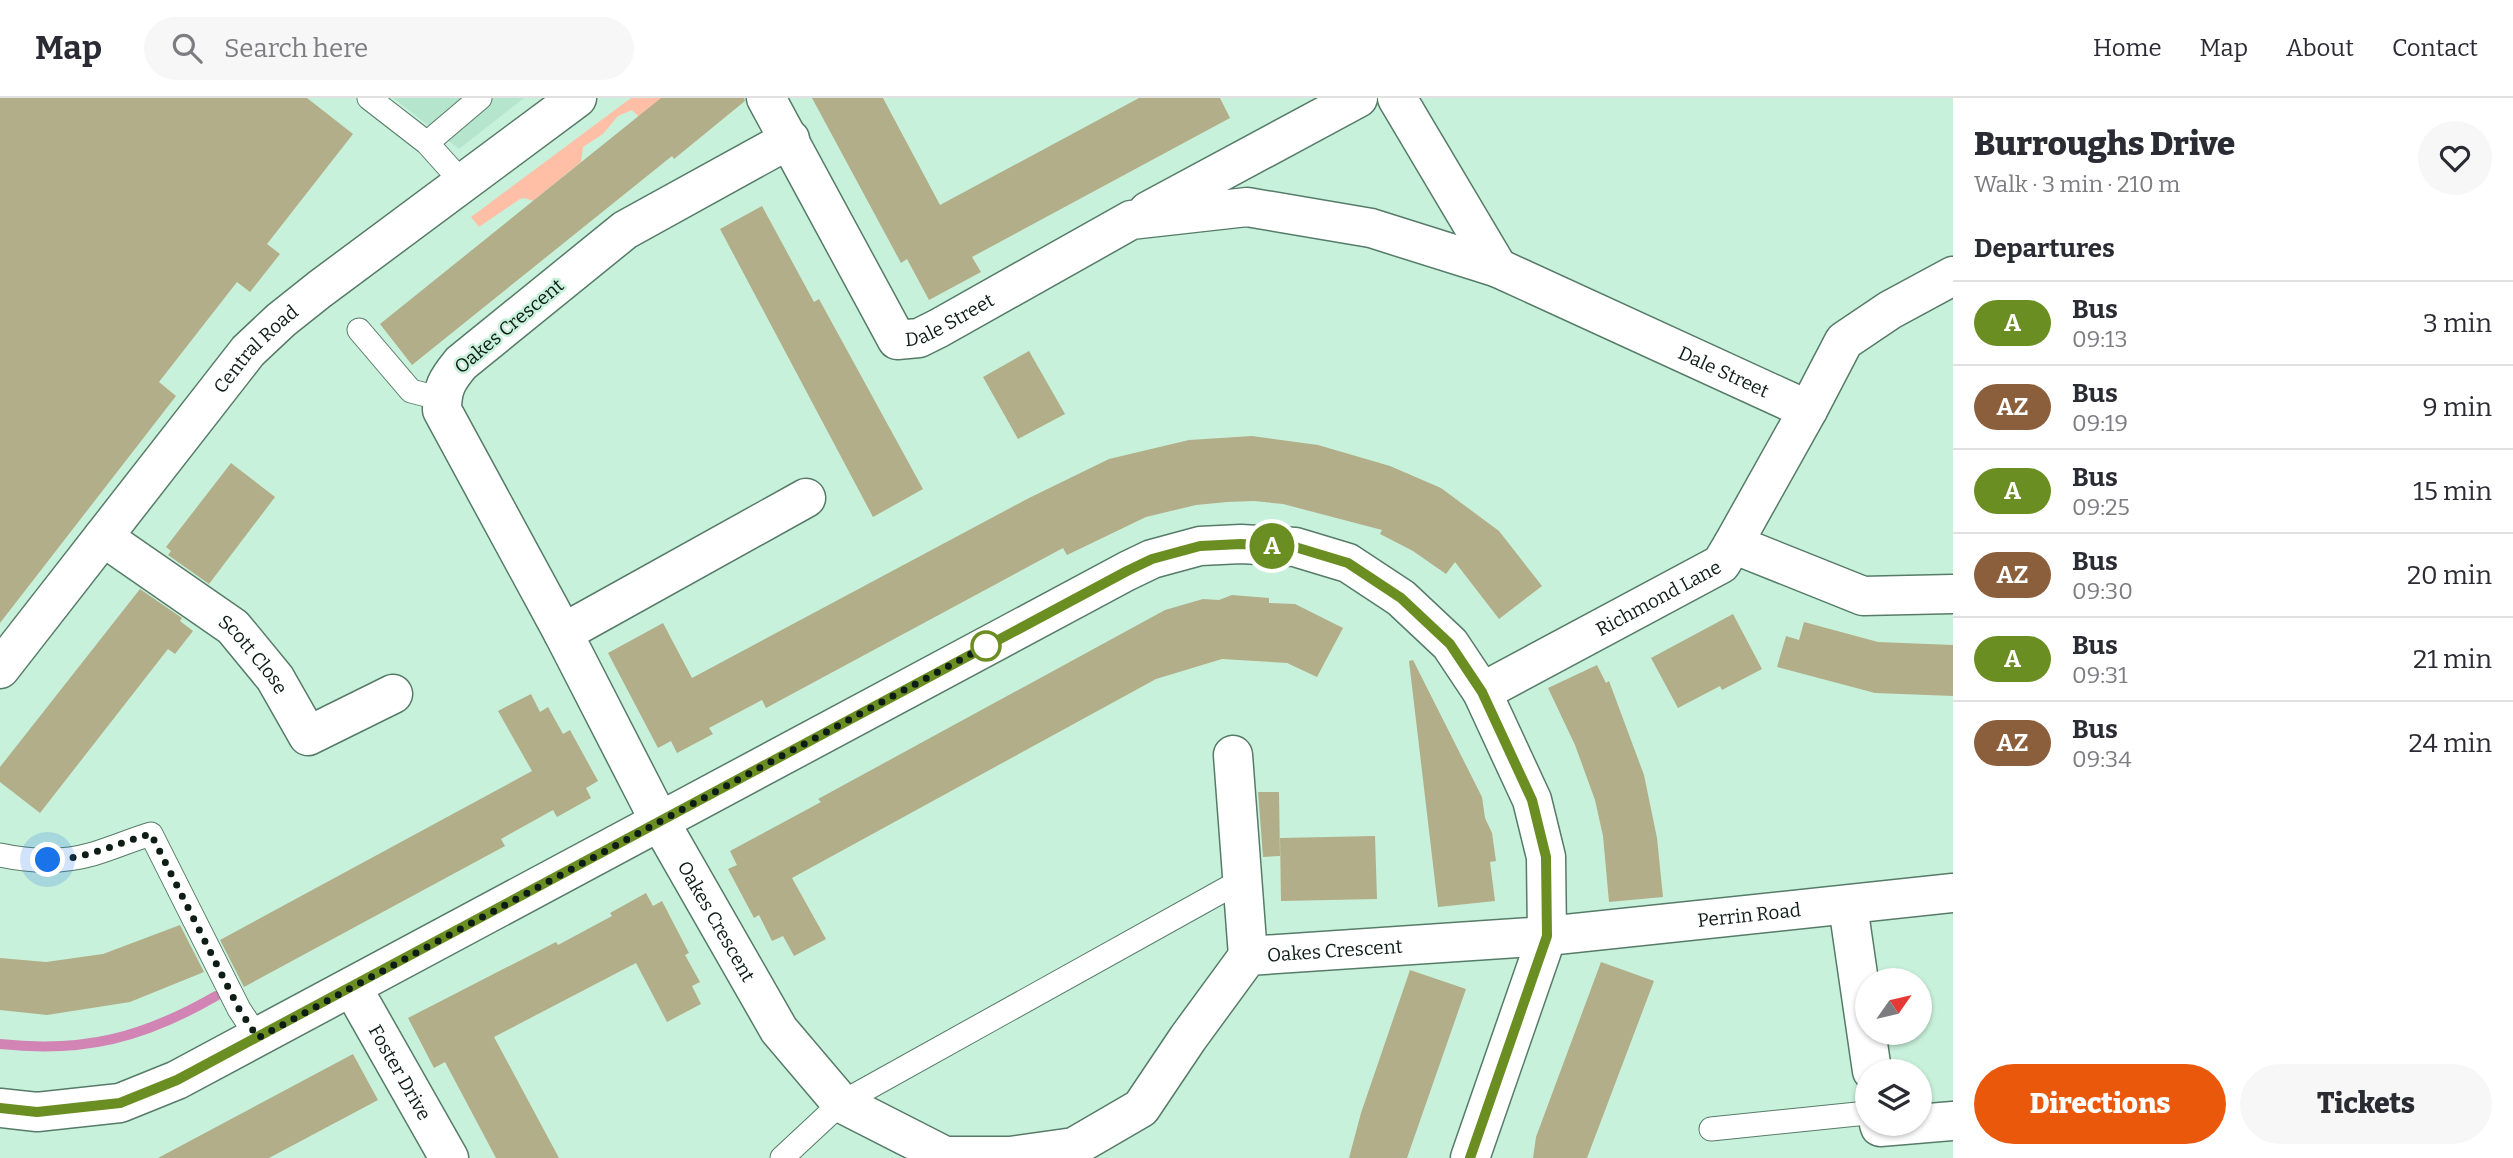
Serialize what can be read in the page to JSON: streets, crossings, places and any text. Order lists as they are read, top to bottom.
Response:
{
  "streets": {
    "street": [
      "Dale Street",
      "Oakes Crescent",
      "Central Road",
      "Richmond Lane",
      "Scott Close",
      "Perrin Road",
      "Foster Drive"
    ]
  },
  "crossings": [
    ["Dale Street", "Oakes Crescent"],
    ["Oakes Crescent", "Perrin Road"],
    ["Central Road", "Scott Close"]
  ],
  "lines": ["bus line A"],
  "north": "top right",
  "page": {
    "header": "Map",
    "search": "Search here",
    "nav": [
      "Home",
      "Map",
      "About",
      "Contact"
    ],
    "on_map": "A",
    "heading": [
      ["Burroughs Drive", "Walk · 3 min · 210 m"],
      "Departures"
    ],
    "list": [
      {
        "mark": "A",
        "name": "Bus",
        "note": "09:13",
        "value": "3 min"
      },
      {
        "mark": "AZ",
        "name": "Bus",
        "note": "09:19",
        "value": "9 min"
      },
      {
        "mark": "A",
        "name": "Bus",
        "note": "09:25",
        "value": "15 min"
      },
      {
        "mark": "AZ",
        "name": "Bus",
        "note": "09:30",
        "value": "20 min"
      },
      {
        "mark": "A",
        "name": "Bus",
        "note": "09:31",
        "value": "21 min"
      },
      {
        "mark": "AZ",
        "name": "Bus",
        "note": "09:34",
        "value": "24 min"
      }
    ],
    "buttons": ["Directions", "Tickets"]
  }
}
